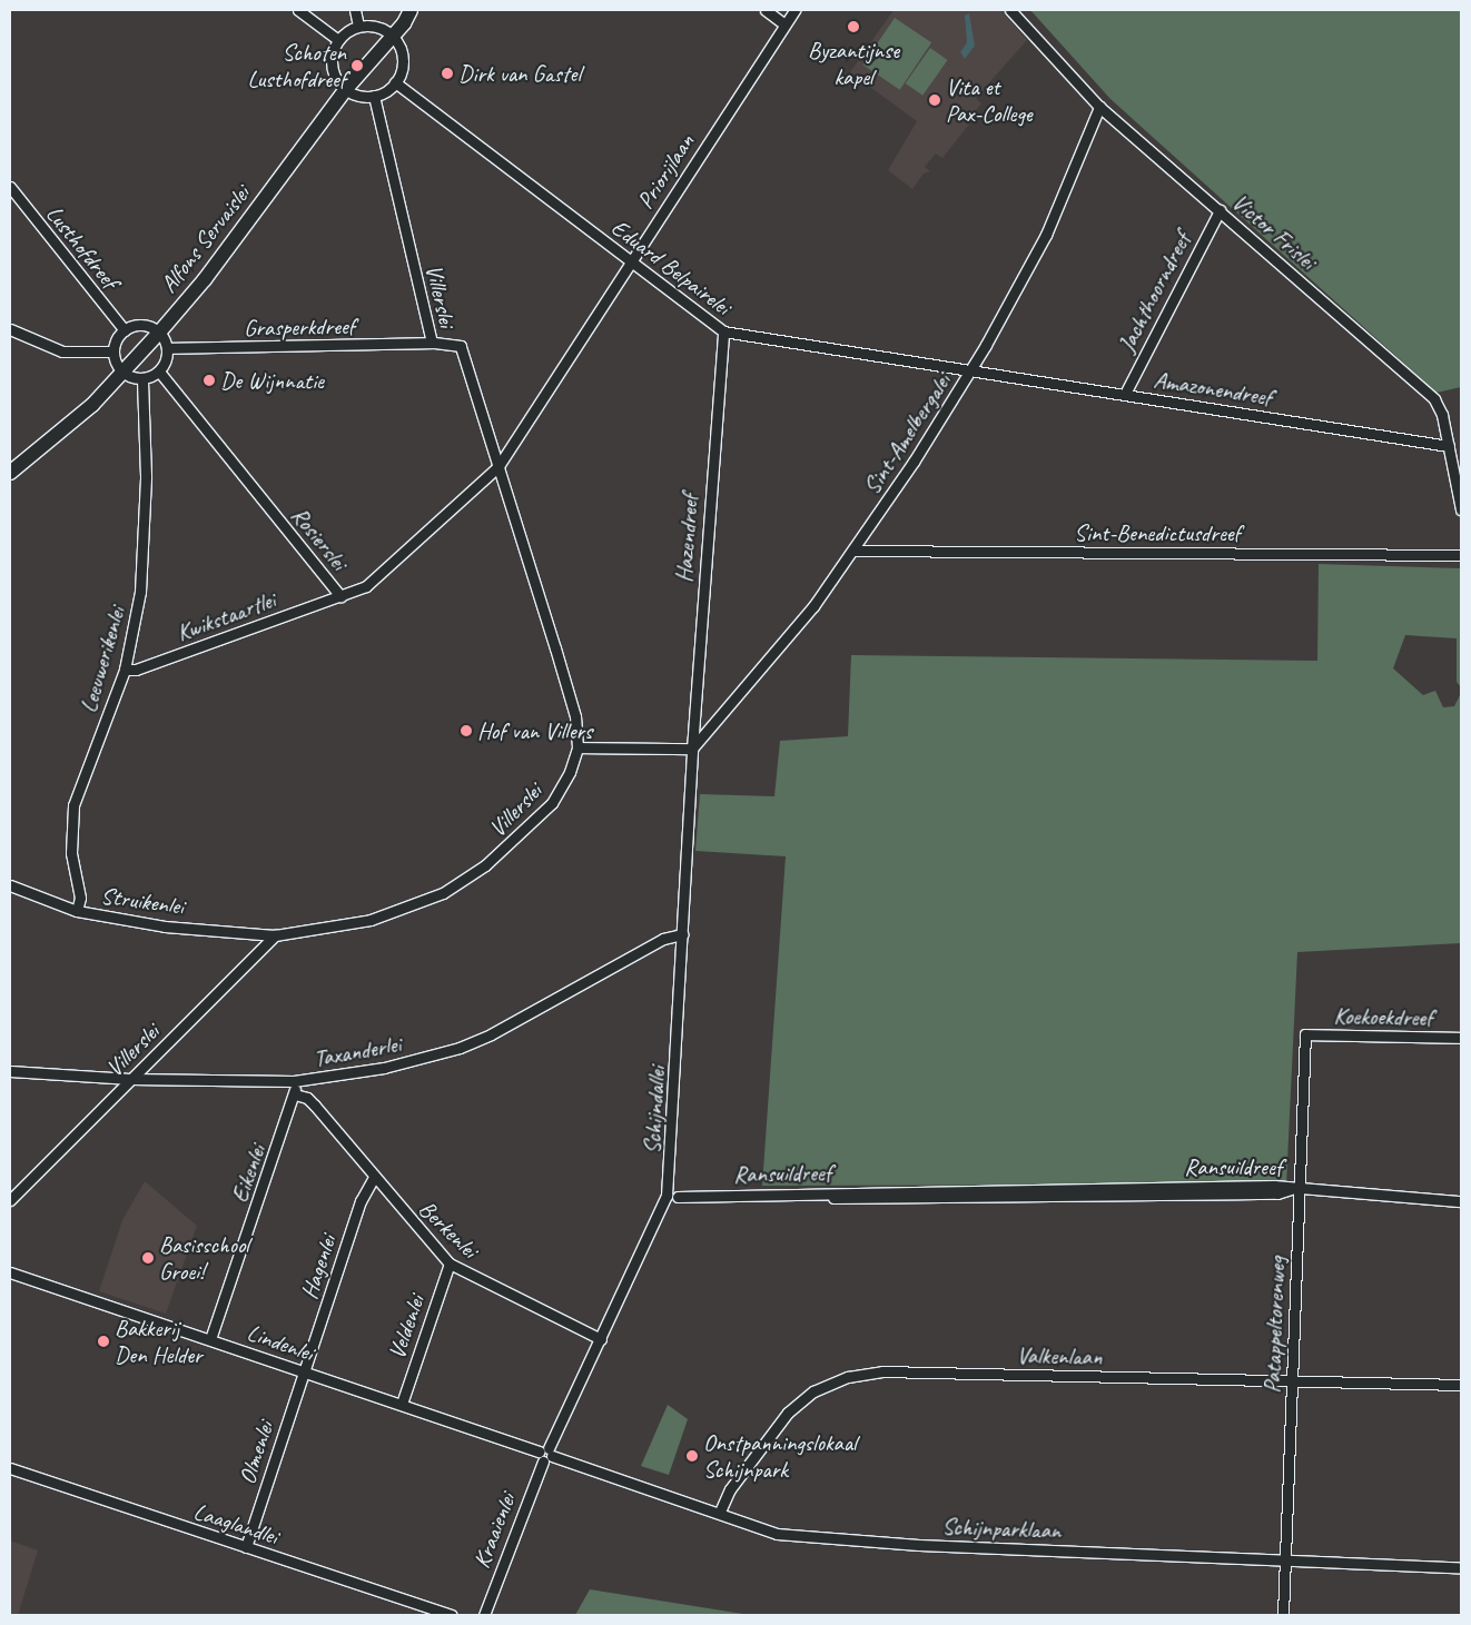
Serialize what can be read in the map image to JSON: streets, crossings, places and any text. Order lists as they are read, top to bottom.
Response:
{
  "streets": {
    "street": [
      "Priorijlaan",
      "Victor Frislei",
      "Alfons Servaislei",
      "Lusthofdreef",
      "Eduard Belpairelei",
      "Jachthoorndreef",
      "Villerslei",
      "Grasperkdreef",
      "Amazonendreef",
      "Sint-Amelbergalei",
      "Sint-Benedictusdreef",
      "Rosierslei",
      "Hazendreef",
      "Kwikstaartlei",
      "Leeuwerikenlei",
      "Struikenlei",
      "Koekoekdreef",
      "Taxanderlei",
      "Schijndallei",
      "Ransuildreef",
      "Eikenlei",
      "Berkenlei",
      "Hagenlei",
      "Patappeltorenweg",
      "Veldenlei",
      "Lindenlei",
      "Valkenlaan",
      "Olmenlei",
      "Laaglandlei",
      "Schijnparklaan",
      "Kraaienlei"
    ]
  },
  "crossings": [
    ["Priorijlaan", "Eduard Belpairelei"],
    ["Priorijlaan", "Villerslei"],
    ["Priorijlaan", "Rosierslei"],
    ["Victor Frislei", "Jachthoorndreef"],
    ["Victor Frislei", "Amazonendreef"],
    ["Victor Frislei", "Sint-Amelbergalei"],
    ["Eduard Belpairelei", "Amazonendreef"],
    ["Eduard Belpairelei", "Sint-Amelbergalei"],
    ["Eduard Belpairelei", "Hazendreef"],
    ["Jachthoorndreef", "Amazonendreef"],
    ["Villerslei", "Grasperkdreef"],
    ["Villerslei", "Rosierslei"],
    ["Villerslei", "Struikenlei"],
    ["Villerslei", "Taxanderlei"],
    ["Amazonendreef", "Sint-Amelbergalei"],
    ["Sint-Amelbergalei", "Sint-Benedictusdreef"],
    ["Sint-Amelbergalei", "Hazendreef"],
    ["Sint-Amelbergalei", "Schijndallei"],
    ["Rosierslei", "Kwikstaartlei"],
    ["Hazendreef", "Schijndallei"],
    ["Kwikstaartlei", "Leeuwerikenlei"],
    ["Leeuwerikenlei", "Struikenlei"],
    ["Koekoekdreef", "Patappeltorenweg"],
    ["Taxanderlei", "Schijndallei"],
    ["Taxanderlei", "Eikenlei"],
    ["Schijndallei", "Ransuildreef"],
    ["Schijndallei", "Berkenlei"],
    ["Schijndallei", "Lindenlei"],
    ["Schijndallei", "Schijnparklaan"],
    ["Schijndallei", "Kraaienlei"],
    ["Ransuildreef", "Patappeltorenweg"],
    ["Eikenlei", "Lindenlei"],
    ["Berkenlei", "Hagenlei"],
    ["Berkenlei", "Veldenlei"],
    ["Hagenlei", "Lindenlei"],
    ["Hagenlei", "Olmenlei"],
    ["Patappeltorenweg", "Valkenlaan"],
    ["Patappeltorenweg", "Schijnparklaan"],
    ["Veldenlei", "Lindenlei"],
    ["Lindenlei", "Olmenlei"],
    ["Lindenlei", "Schijnparklaan"],
    ["Lindenlei", "Kraaienlei"],
    ["Valkenlaan", "Schijnparklaan"],
    ["Olmenlei", "Laaglandlei"],
    ["Schijnparklaan", "Kraaienlei"]
  ],
  "places": [
    "Byzantijnse kapel",
    "Schoten Lusthofdreef",
    "Dirk van Gastel",
    "Vita et Pax-College",
    "De Wijnnatie",
    "Hof van Villers",
    "Basisschool Groei!",
    "Bakkerij Den Helder",
    "Onstpanningslokaal Schijnpark"
  ]
}
